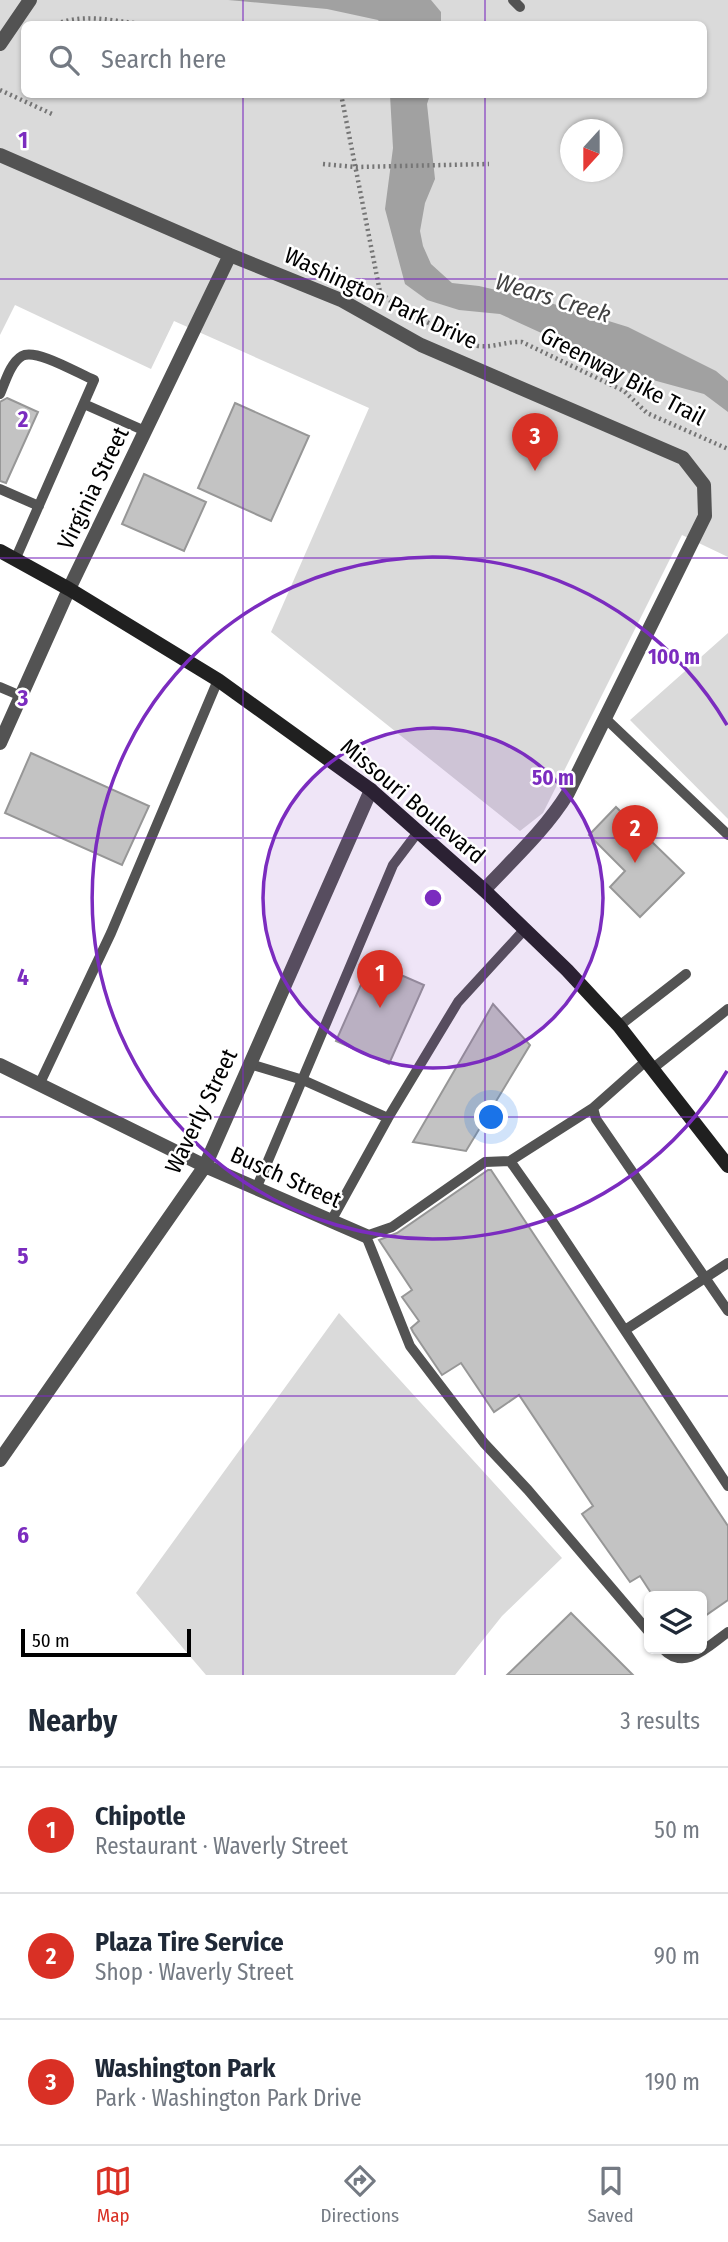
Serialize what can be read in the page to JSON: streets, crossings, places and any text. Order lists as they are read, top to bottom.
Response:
{
  "streets": {
    "main road": ["Missouri Boulevard"],
    "street": [
      "Washington Park Drive",
      "Virginia Street",
      "Waverly Street",
      "Busch Street"
    ],
    "path": ["Greenway Bike Trail"]
  },
  "crossings": [
    ["Washington Park Drive", "Virginia Street"],
    ["Virginia Street", "Missouri Boulevard"],
    ["Missouri Boulevard", "Waverly Street"],
    ["Waverly Street", "Busch Street"]
  ],
  "water": ["Wears Creek"],
  "scale_bar": "50 m",
  "north": "bottom",
  "page": {
    "search": "Search here",
    "pins": ["3", "2", "1"],
    "scale": "50 m",
    "heading": ["Nearby", "3 results"],
    "list": [
      {
        "mark": "1",
        "name": "Chipotle",
        "note": "Restaurant · Waverly Street",
        "value": "50 m"
      },
      {
        "mark": "2",
        "name": "Plaza Tire Service",
        "note": "Shop · Waverly Street",
        "value": "90 m"
      },
      {
        "mark": "3",
        "name": "Washington Park",
        "note": "Park · Washington Park Drive",
        "value": "190 m"
      }
    ],
    "nav": ["Map", "Directions", "Saved"]
  },
  "grid": {
    "rows": [
      "1",
      "2",
      "3",
      "4",
      "5",
      "6"
    ]
  },
  "rings": ["100 m", "50 m"]
}
